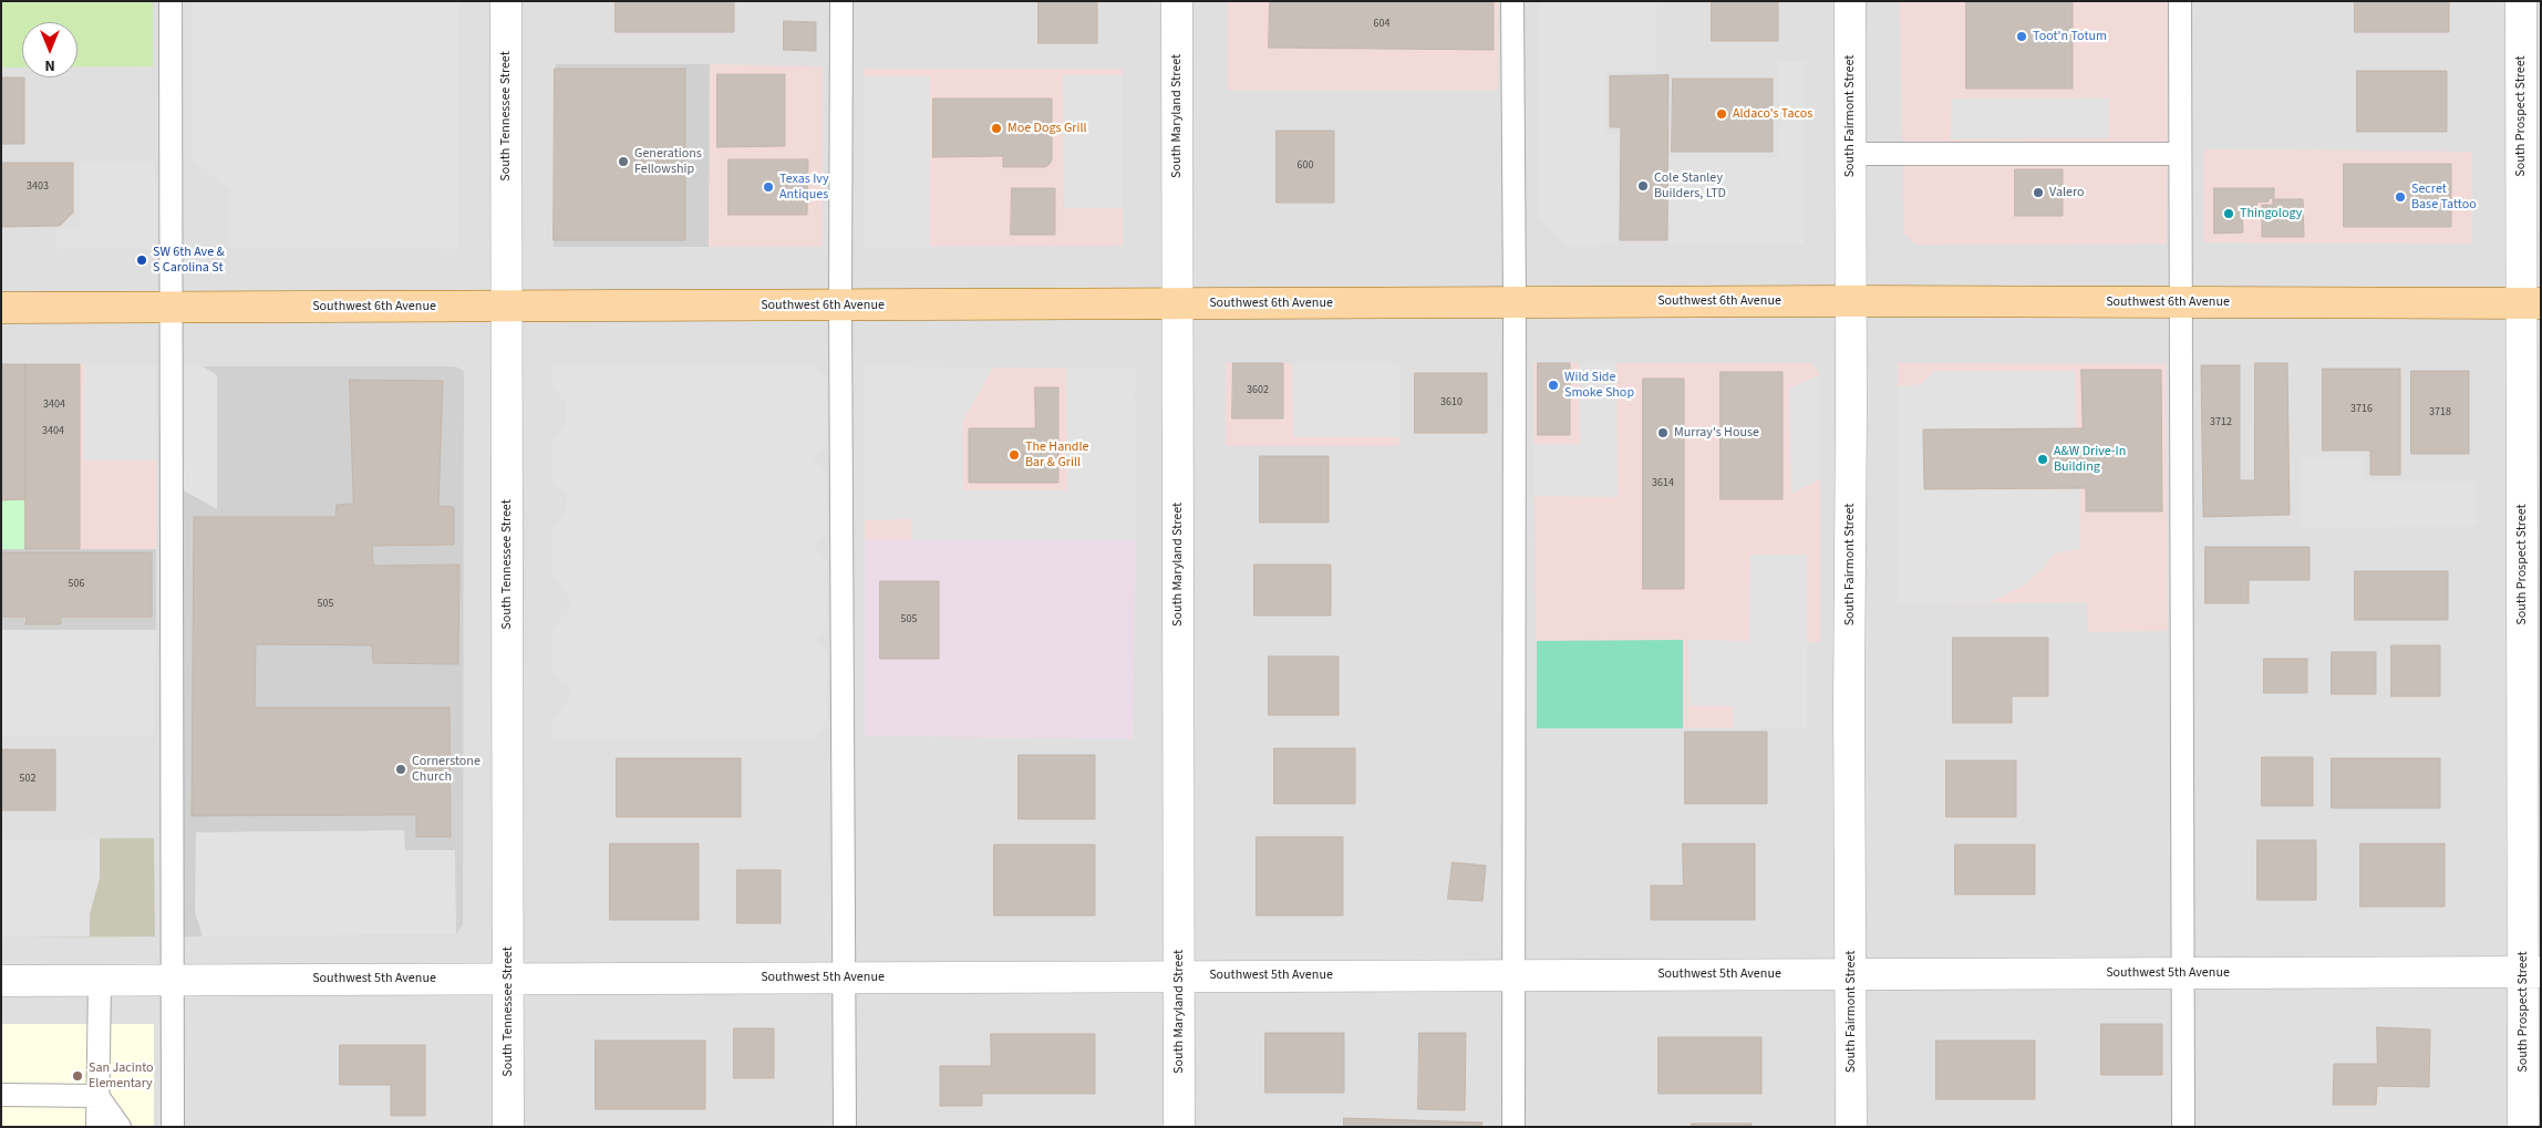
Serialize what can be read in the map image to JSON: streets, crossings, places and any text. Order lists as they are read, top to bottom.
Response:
{
  "streets": {
    "main road": ["Southwest 6th Avenue"],
    "street": [
      "South Tennessee Street",
      "South Maryland Street",
      "South Fairmont Street",
      "South Prospect Street",
      "Southwest 5th Avenue"
    ]
  },
  "crossings": [
    ["South Tennessee Street", "Southwest 6th Avenue"],
    ["South Tennessee Street", "Southwest 5th Avenue"],
    ["South Maryland Street", "Southwest 6th Avenue"],
    ["South Maryland Street", "Southwest 5th Avenue"],
    ["South Fairmont Street", "Southwest 6th Avenue"],
    ["South Fairmont Street", "Southwest 5th Avenue"],
    ["South Prospect Street", "Southwest 6th Avenue"],
    ["South Prospect Street", "Southwest 5th Avenue"]
  ],
  "places": [
    "Toot'n Totum",
    "Aldaco's Tacos",
    "Moe Dogs Grill",
    "Generations Fellowship",
    "Cole Stanley Builders, LTD",
    "Texas Ivy Antiques",
    "Valero",
    "Secret Base Tattoo",
    "Thingology",
    "SW 6th Ave & S Carolina St",
    "Wild Side Smoke Shop",
    "Murray's House",
    "The Handle Bar & Grill",
    "A&W Drive-In Building",
    "Cornerstone Church",
    "San Jacinto Elementary"
  ],
  "house_numbers": [
    "604",
    "600",
    "3403",
    "3602",
    "3610",
    "3404",
    "3716",
    "3718",
    "3712",
    "3404",
    "3614",
    "506",
    "505",
    "505",
    "502"
  ],
  "north": "bottom"
}
